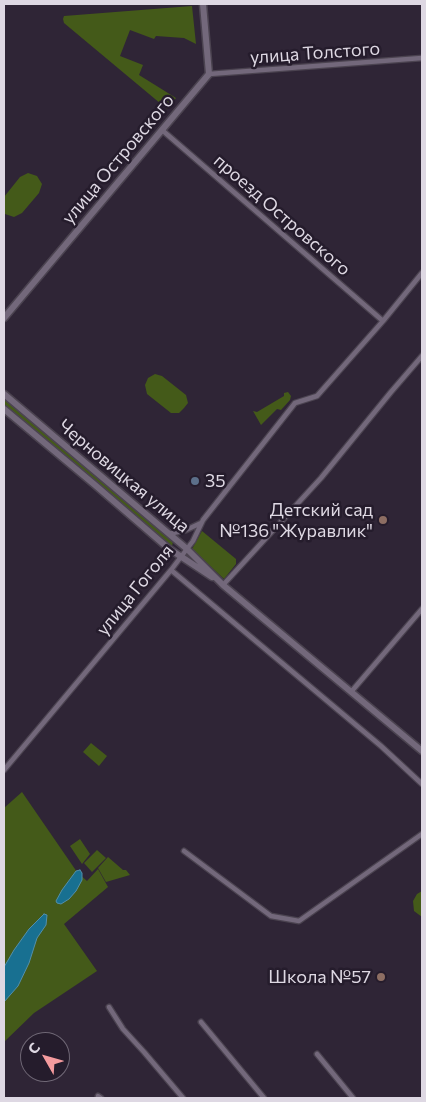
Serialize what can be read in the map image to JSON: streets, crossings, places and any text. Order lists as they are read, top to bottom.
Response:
{
  "streets": {
    "main road": ["улица Островского", "Черновицкая улица"],
    "street": ["улица Толстого", "проезд Островского", "улица Гоголя"]
  },
  "crossings": [
    ["улица Толстого", "улица Островского"],
    ["улица Островского", "проезд Островского"],
    ["проезд Островского", "улица Гоголя"],
    ["Черновицкая улица", "улица Гоголя"]
  ],
  "places": ["35", "Детский сад №136 \"Журавлик\"", "Школа №57"],
  "north": "top left"
}
